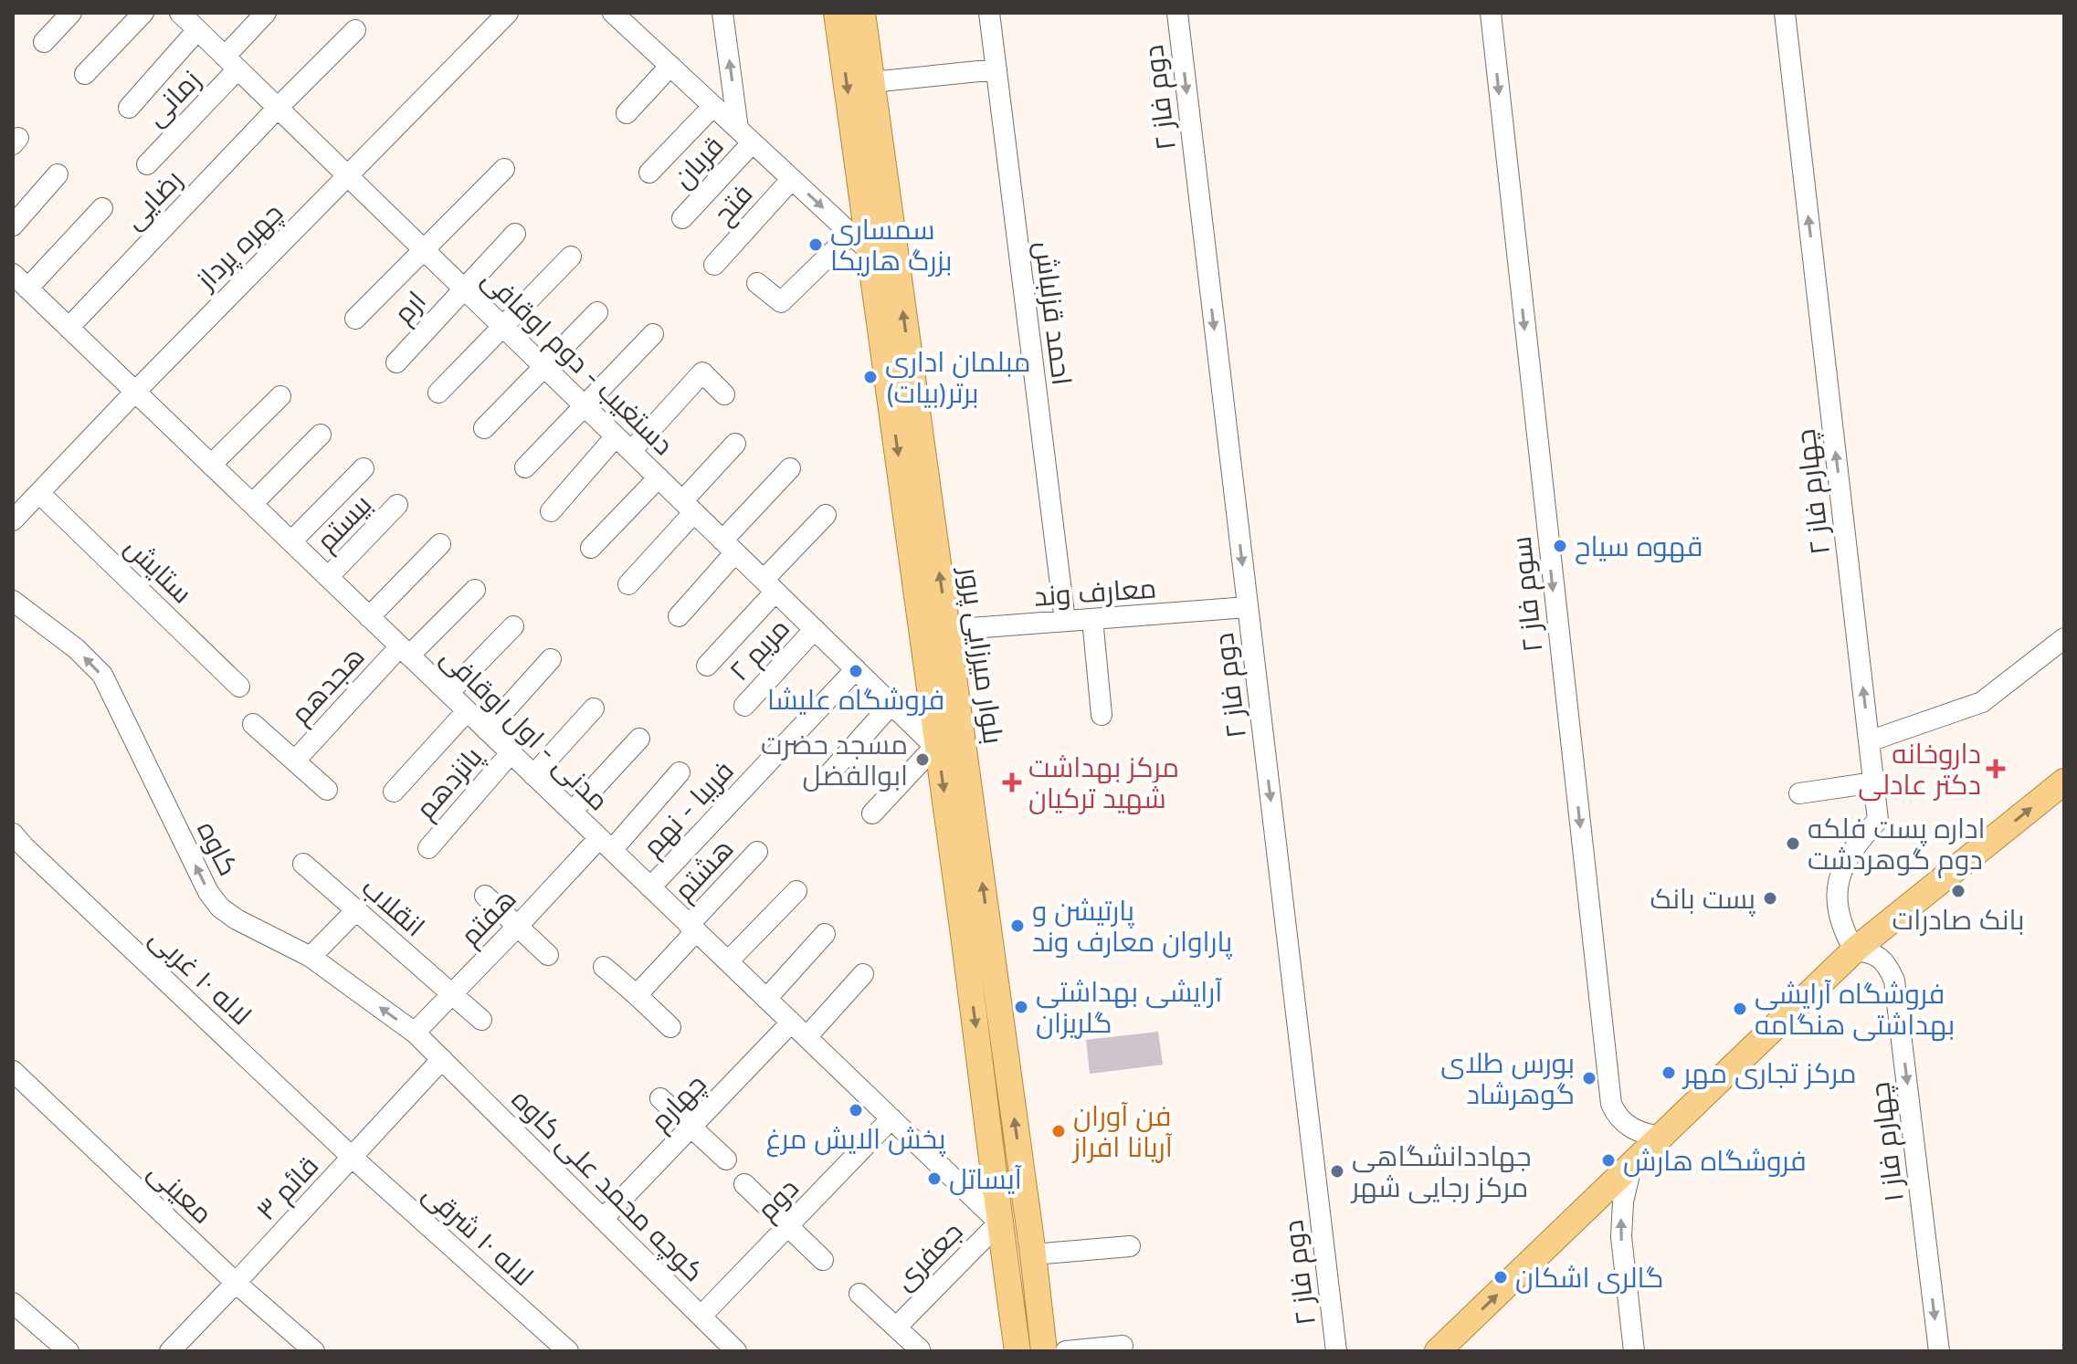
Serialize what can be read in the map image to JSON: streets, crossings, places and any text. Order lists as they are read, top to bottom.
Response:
{
  "streets": {
    "main road": ["بلوار میرزایی پرور"],
    "street": [
      "زمانی",
      "دوم فاز ۲",
      "قربان",
      "رضایی",
      "فتح",
      "چهره پرداز",
      "ارم",
      "احمد قزلباش",
      "دستغیب - دوم اوقافی",
      "چهارم فاز ۲",
      "بیستم",
      "ستایش",
      "معارف وند",
      "سوم فاز ۲",
      "مریم ۲",
      "هجدهم",
      "مدنی - اول اوقافی",
      "پانزدهم",
      "فریبا - نهم",
      "کاوه",
      "هشتم",
      "انقلاب",
      "هفتم",
      "لاله ۱۰ غربی",
      "چهارم",
      "چهارم فاز ۱",
      "کوچه محمد علی کاوه",
      "قائم ۳",
      "معینی",
      "دوم",
      "لاله ۱۰ شرقی",
      "جعفری"
    ]
  },
  "crossings": [
    ["زمانی", "دستغیب - دوم اوقافی"],
    ["دوم فاز ۲", "معارف وند"],
    ["رضایی", "دستغیب - دوم اوقافی"],
    ["رضایی", "مدنی - اول اوقافی"],
    ["چهره پرداز", "دستغیب - دوم اوقافی"],
    ["چهره پرداز", "ستایش"],
    ["چهره پرداز", "مدنی - اول اوقافی"],
    ["ارم", "دستغیب - دوم اوقافی"],
    ["احمد قزلباش", "معارف وند"],
    ["دستغیب - دوم اوقافی", "مریم ۲"],
    ["دستغیب - دوم اوقافی", "بلوار میرزایی پرور"],
    ["دستغیب - دوم اوقافی", "فریبا - نهم"],
    ["چهارم فاز ۲", "چهارم فاز ۱"],
    ["بیستم", "مدنی - اول اوقافی"],
    ["معارف وند", "بلوار میرزایی پرور"],
    ["بلوار میرزایی پرور", "مدنی - اول اوقافی"],
    ["بلوار میرزایی پرور", "جعفری"],
    ["هجدهم", "مدنی - اول اوقافی"],
    ["مدنی - اول اوقافی", "پانزدهم"],
    ["مدنی - اول اوقافی", "فریبا - نهم"],
    ["مدنی - اول اوقافی", "هشتم"],
    ["مدنی - اول اوقافی", "هفتم"],
    ["مدنی - اول اوقافی", "چهارم"],
    ["مدنی - اول اوقافی", "دوم"],
    ["مدنی - اول اوقافی", "جعفری"],
    ["کاوه", "هفتم"],
    ["کاوه", "کوچه محمد علی کاوه"],
    ["کاوه", "قائم ۳"],
    ["انقلاب", "هفتم"],
    ["لاله ۱۰ غربی", "قائم ۳"],
    ["لاله ۱۰ غربی", "لاله ۱۰ شرقی"],
    ["چهارم", "کوچه محمد علی کاوه"],
    ["کوچه محمد علی کاوه", "قائم ۳"],
    ["کوچه محمد علی کاوه", "دوم"],
    ["قائم ۳", "معینی"],
    ["قائم ۳", "لاله ۱۰ شرقی"]
  ],
  "one_way": [
    "دوم فاز ۲",
    "چهارم فاز ۲",
    "سوم فاز ۲",
    "کاوه",
    "چهارم فاز ۱"
  ],
  "places": {
    "other": [
      "سمساری بزرگ هاریکا",
      "مبلمان اداری برتر(بیات)",
      "قهوه سیاح",
      "فروشگاه علیشا",
      "مسجد حضرت ابوالفضل",
      "اداره پست فلکه دوم گوهردشت",
      "بانک صادرات",
      "پست بانک",
      "پارتیشن و پاراوان معارف وند",
      "آرایشی بهداشتی گلریزان",
      "فروشگاه آرایشی بهداشتی هنگامه",
      "مرکز تجاری مهر",
      "بورس طلای گوهرشاد",
      "پخش الایش مرغ",
      "فن آوران آریانا افراز",
      "فروشگاه هارش",
      "جهاددانشگاهی مرکز رجایی شهر",
      "آیساتل",
      "گالری اشکان"
    ],
    "health": ["داروخانه دکتر عادلی", "مرکز بهداشت شهید ترکیان"]
  }
}
